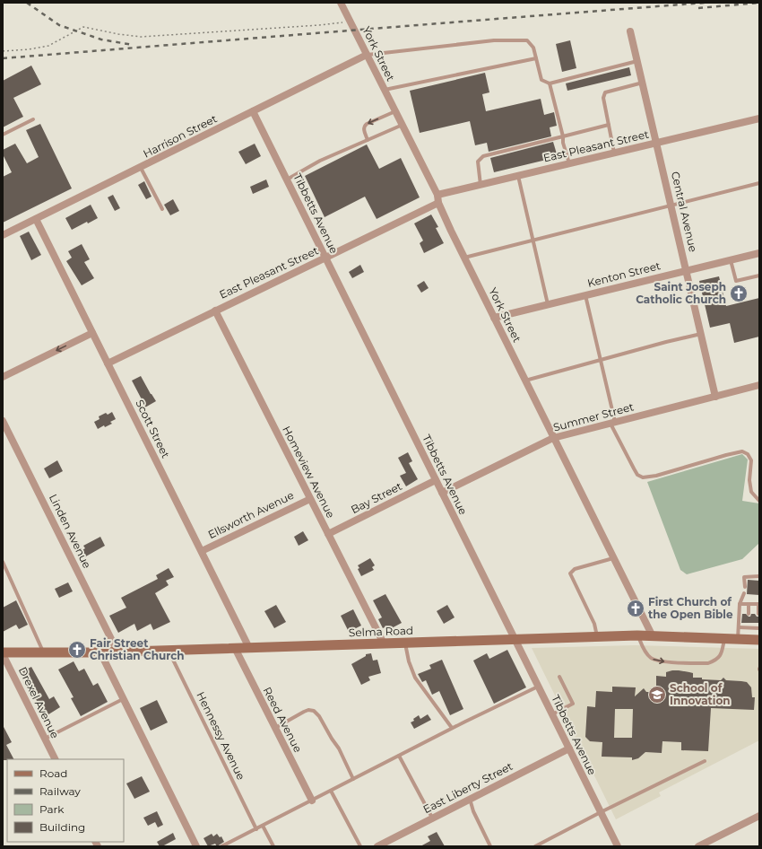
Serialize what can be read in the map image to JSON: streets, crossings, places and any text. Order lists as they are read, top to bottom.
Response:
{
  "streets": {
    "street": [
      "York Street",
      "Harrison Street",
      "East Pleasant Street",
      "Central Avenue",
      "Tibbetts Avenue",
      "Kenton Street",
      "Summer Street",
      "Scott Street",
      "Homeview Avenue",
      "Bay Street",
      "Ellsworth Avenue",
      "Linden Avenue",
      "Selma Road",
      "Drexel Avenue",
      "Reed Avenue",
      "East Liberty Street"
    ],
    "lane": ["Hennessy Avenue"]
  },
  "crossings": [
    ["York Street", "Harrison Street"],
    ["York Street", "East Pleasant Street"],
    ["York Street", "Kenton Street"],
    ["York Street", "Summer Street"],
    ["York Street", "Selma Road"],
    ["Harrison Street", "Tibbetts Avenue"],
    ["Harrison Street", "Scott Street"],
    ["East Pleasant Street", "Central Avenue"],
    ["East Pleasant Street", "Tibbetts Avenue"],
    ["East Pleasant Street", "Scott Street"],
    ["East Pleasant Street", "Homeview Avenue"],
    ["Central Avenue", "Kenton Street"],
    ["Central Avenue", "Summer Street"],
    ["Tibbetts Avenue", "Summer Street"],
    ["Tibbetts Avenue", "Bay Street"],
    ["Tibbetts Avenue", "Selma Road"],
    ["Tibbetts Avenue", "East Liberty Street"],
    ["Scott Street", "Ellsworth Avenue"],
    ["Scott Street", "Selma Road"],
    ["Homeview Avenue", "Bay Street"],
    ["Homeview Avenue", "Ellsworth Avenue"],
    ["Homeview Avenue", "Selma Road"],
    ["Linden Avenue", "Selma Road"],
    ["Selma Road", "Drexel Avenue"],
    ["Selma Road", "Reed Avenue"],
    ["Selma Road", "Hennessy Avenue"]
  ],
  "places": {
    "church": ["Saint Joseph Catholic Church", "First Church of the Open Bible", "Fair Street Christian Church"],
    "school or university": ["School of Innovation"]
  },
  "legend": [
    "Road",
    "Railway",
    "Park",
    "Building"
  ]
}
